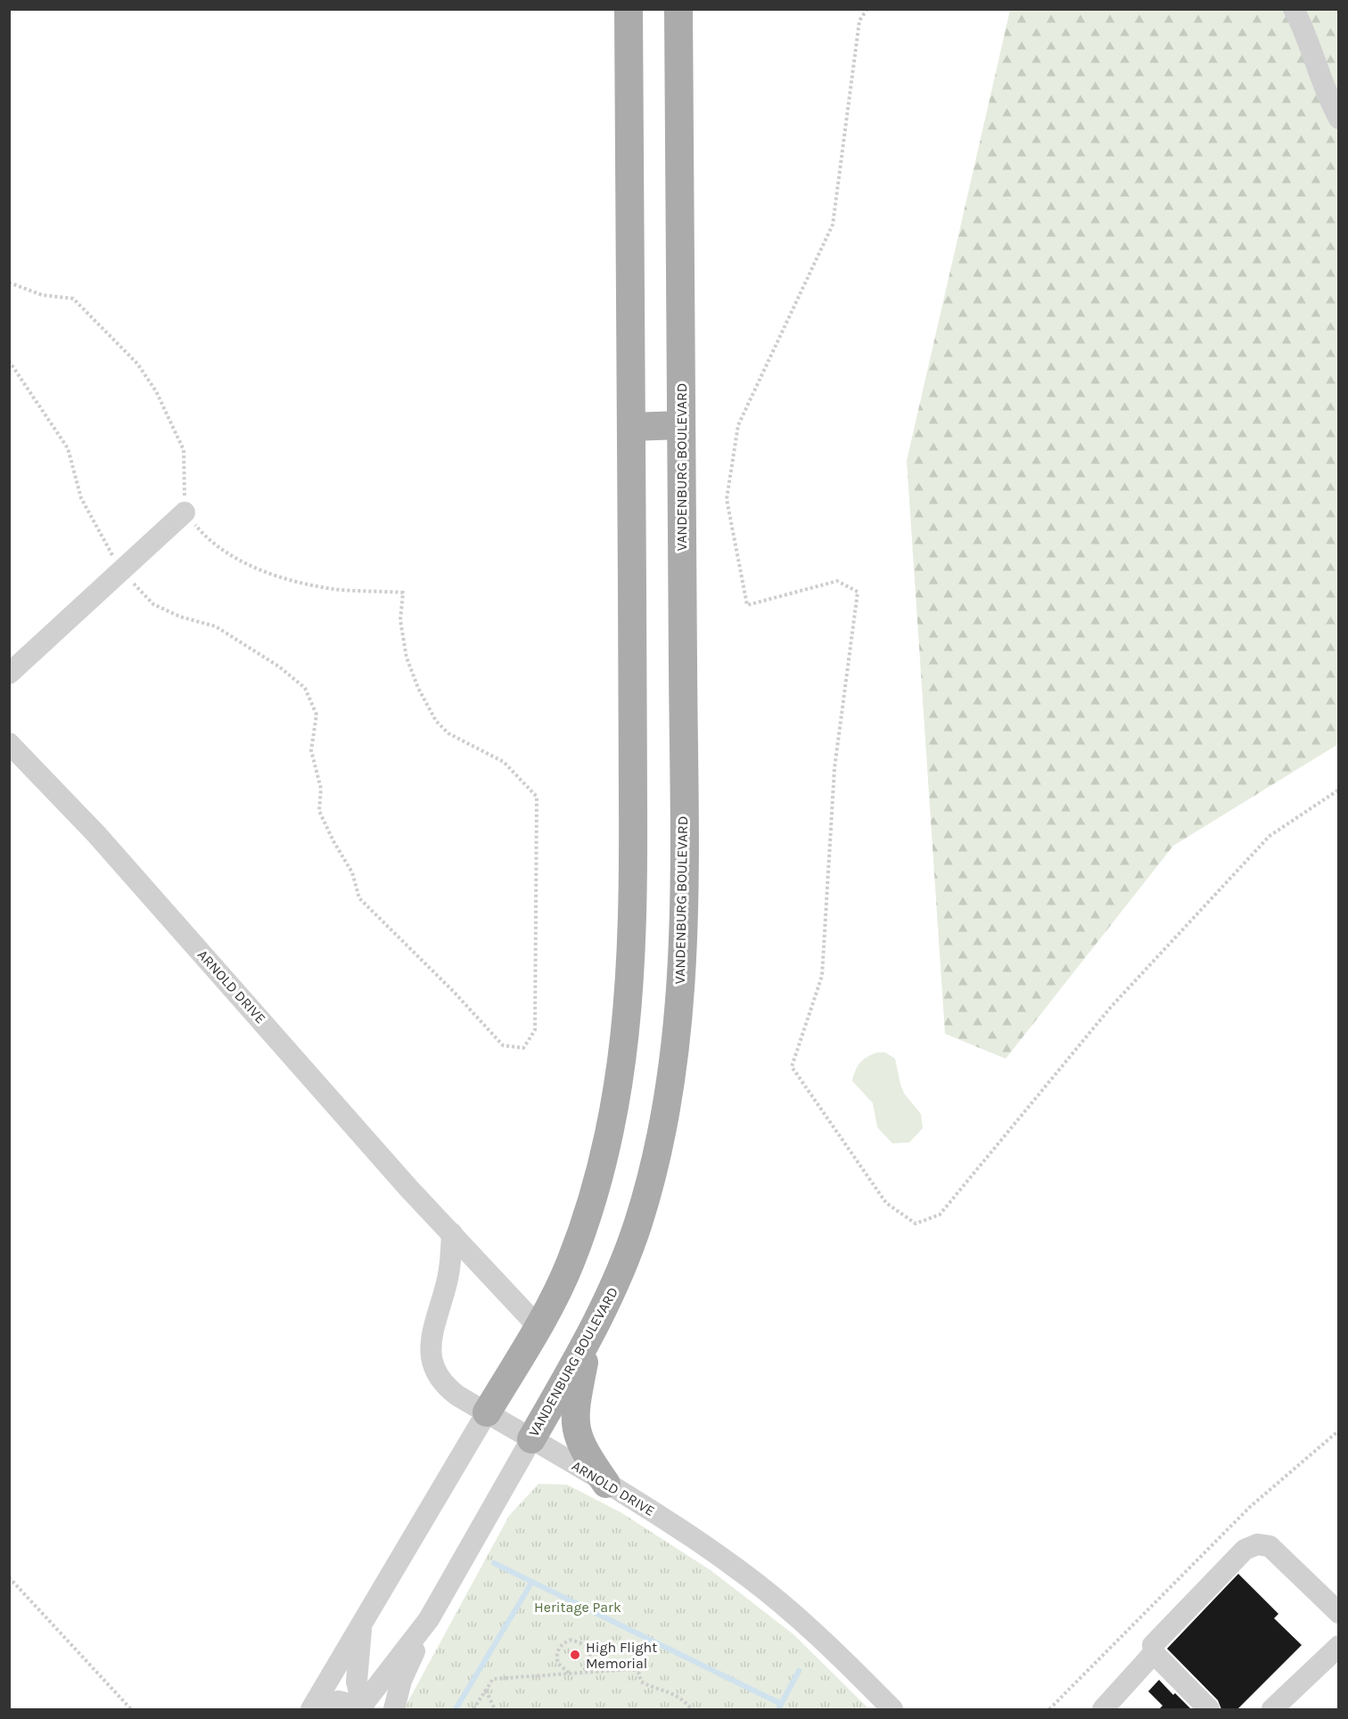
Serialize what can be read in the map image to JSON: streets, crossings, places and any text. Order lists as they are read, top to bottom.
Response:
{
  "streets": {
    "main road": ["VANDENBURG BOULEVARD"],
    "street": ["ARNOLD DRIVE"]
  },
  "crossings": [
    ["VANDENBURG BOULEVARD", "ARNOLD DRIVE"]
  ],
  "parks": ["Heritage Park"],
  "places": ["High Flight Memorial"]
}
